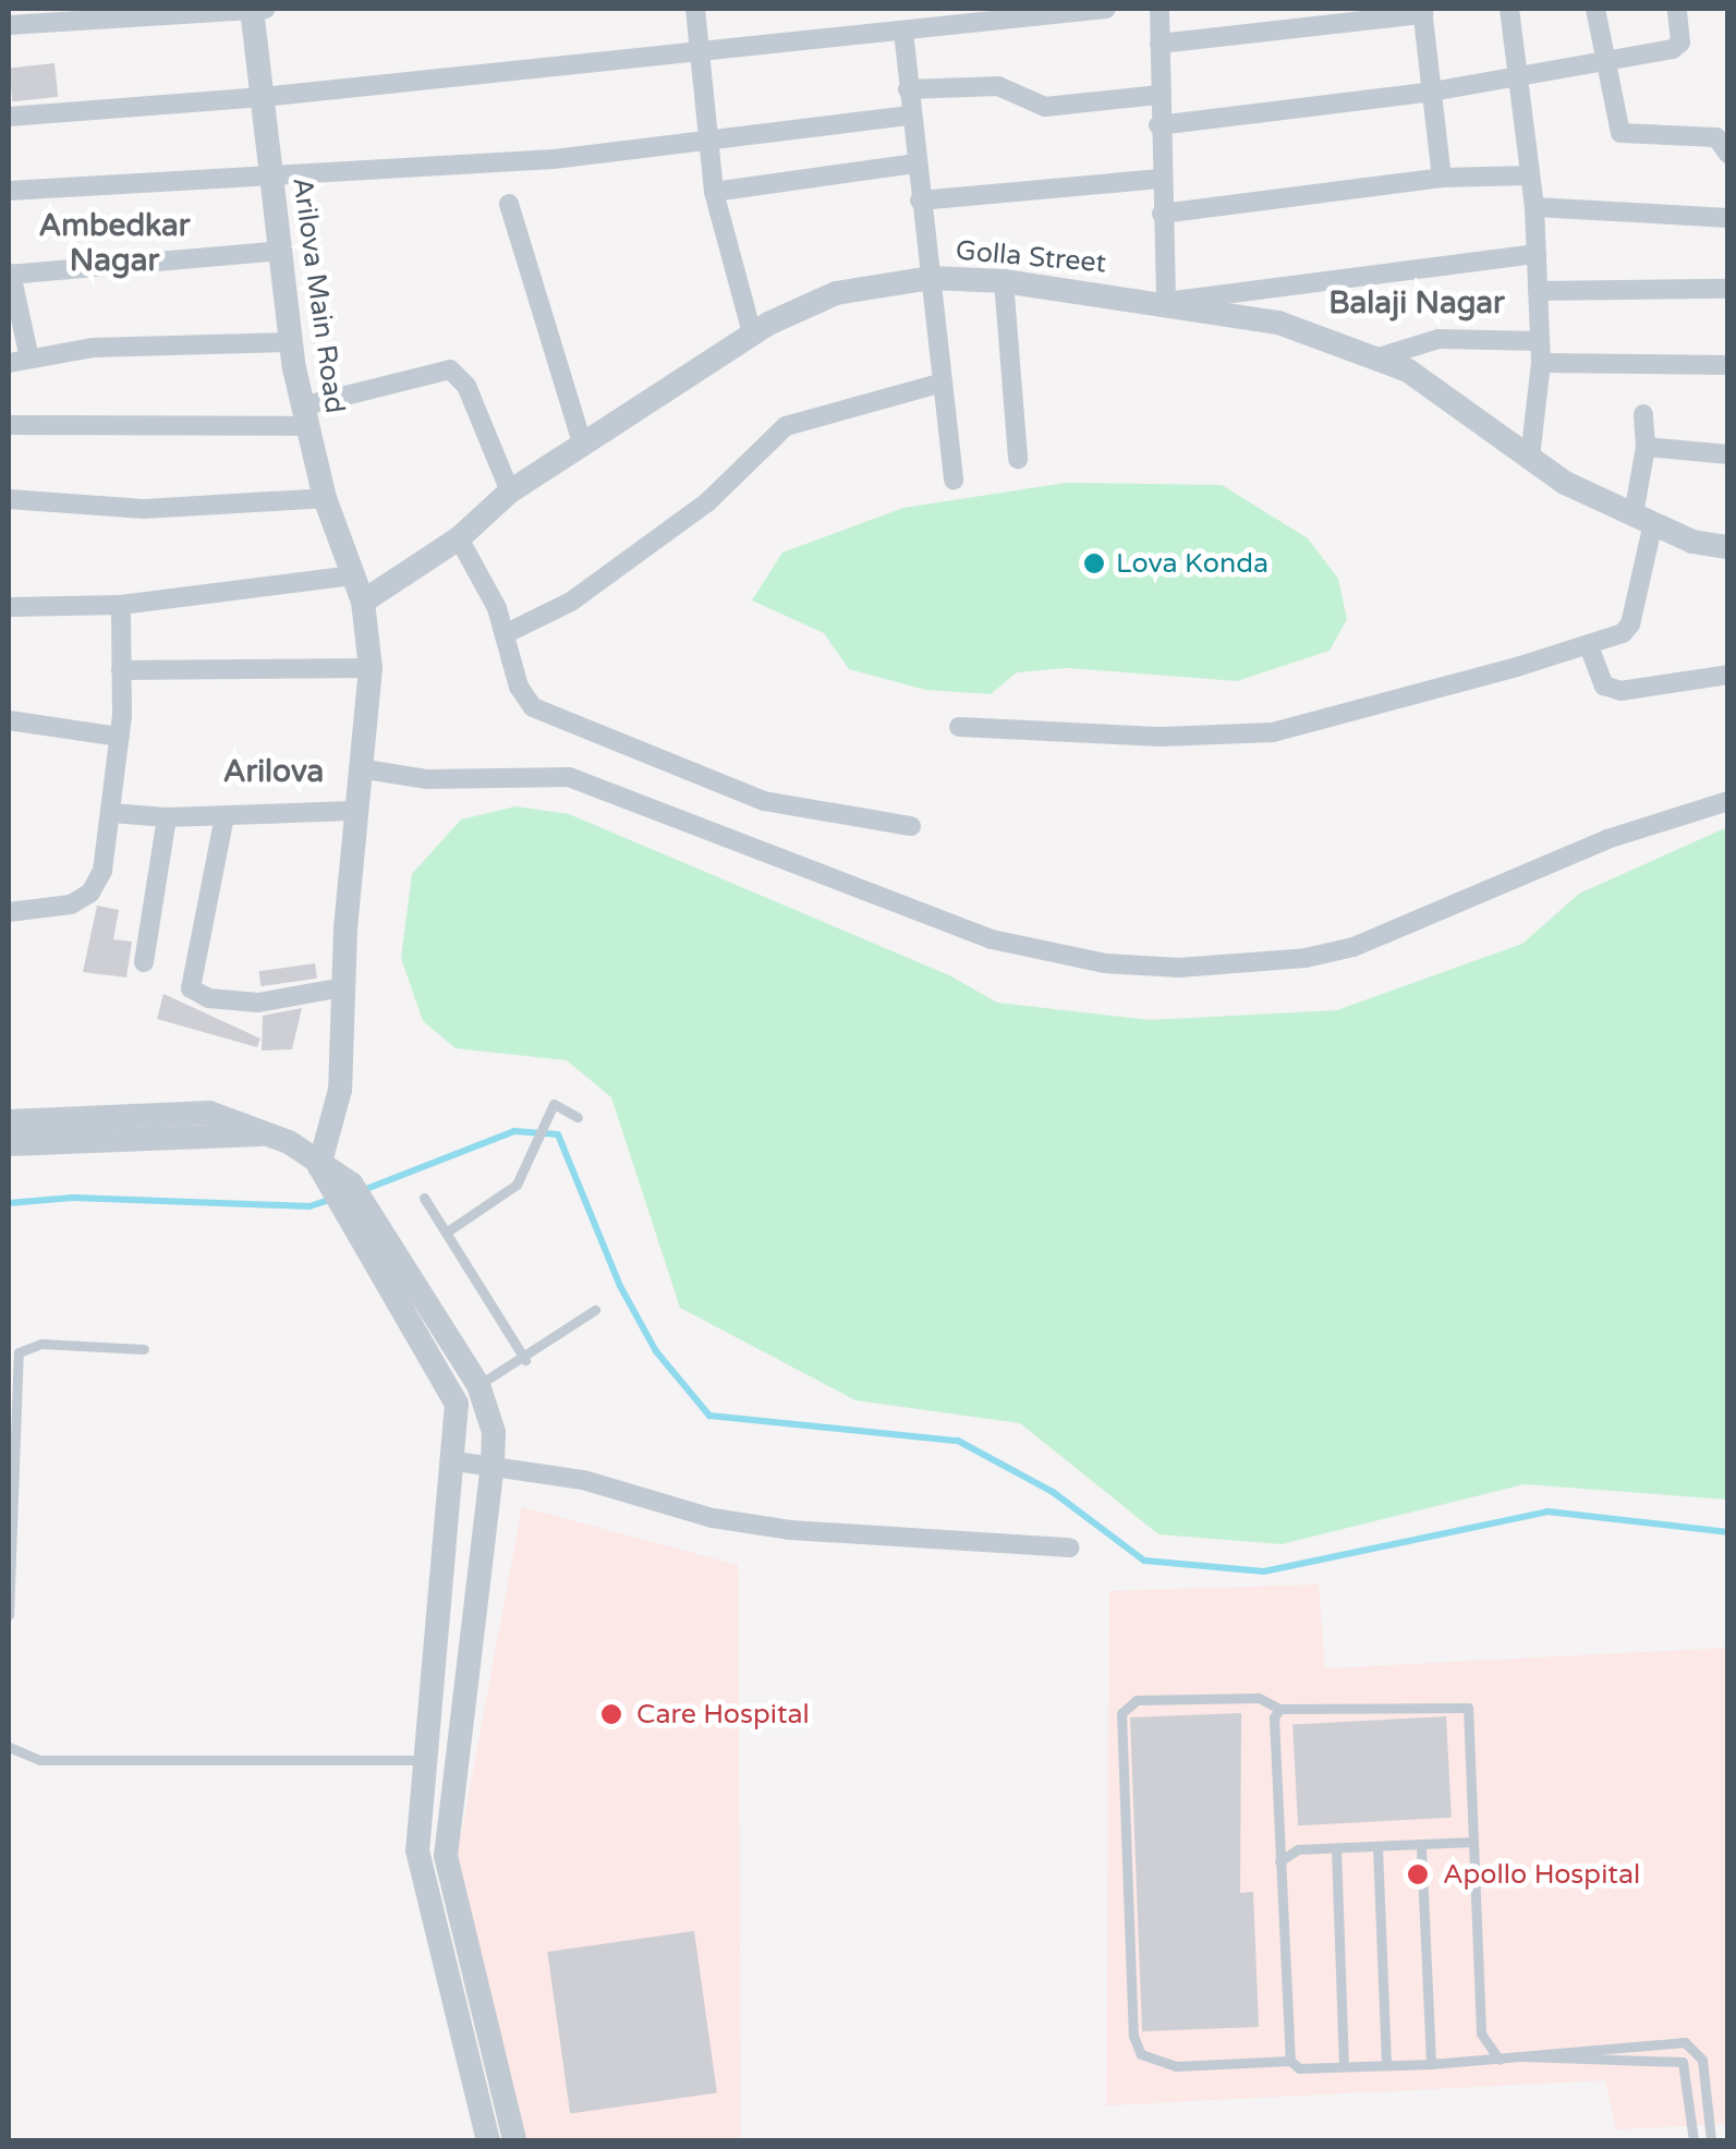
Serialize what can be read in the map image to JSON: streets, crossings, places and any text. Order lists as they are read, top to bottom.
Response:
{
  "streets": {
    "street": ["Golla Street", "Arilova Main Road"]
  },
  "crossings": [
    ["Golla Street", "Arilova Main Road"]
  ],
  "districts": ["Ambedkar Nagar", "Balaji Nagar", "Arilova"],
  "places": ["Lova Konda", "Care Hospital", "Apollo Hospital"]
}
